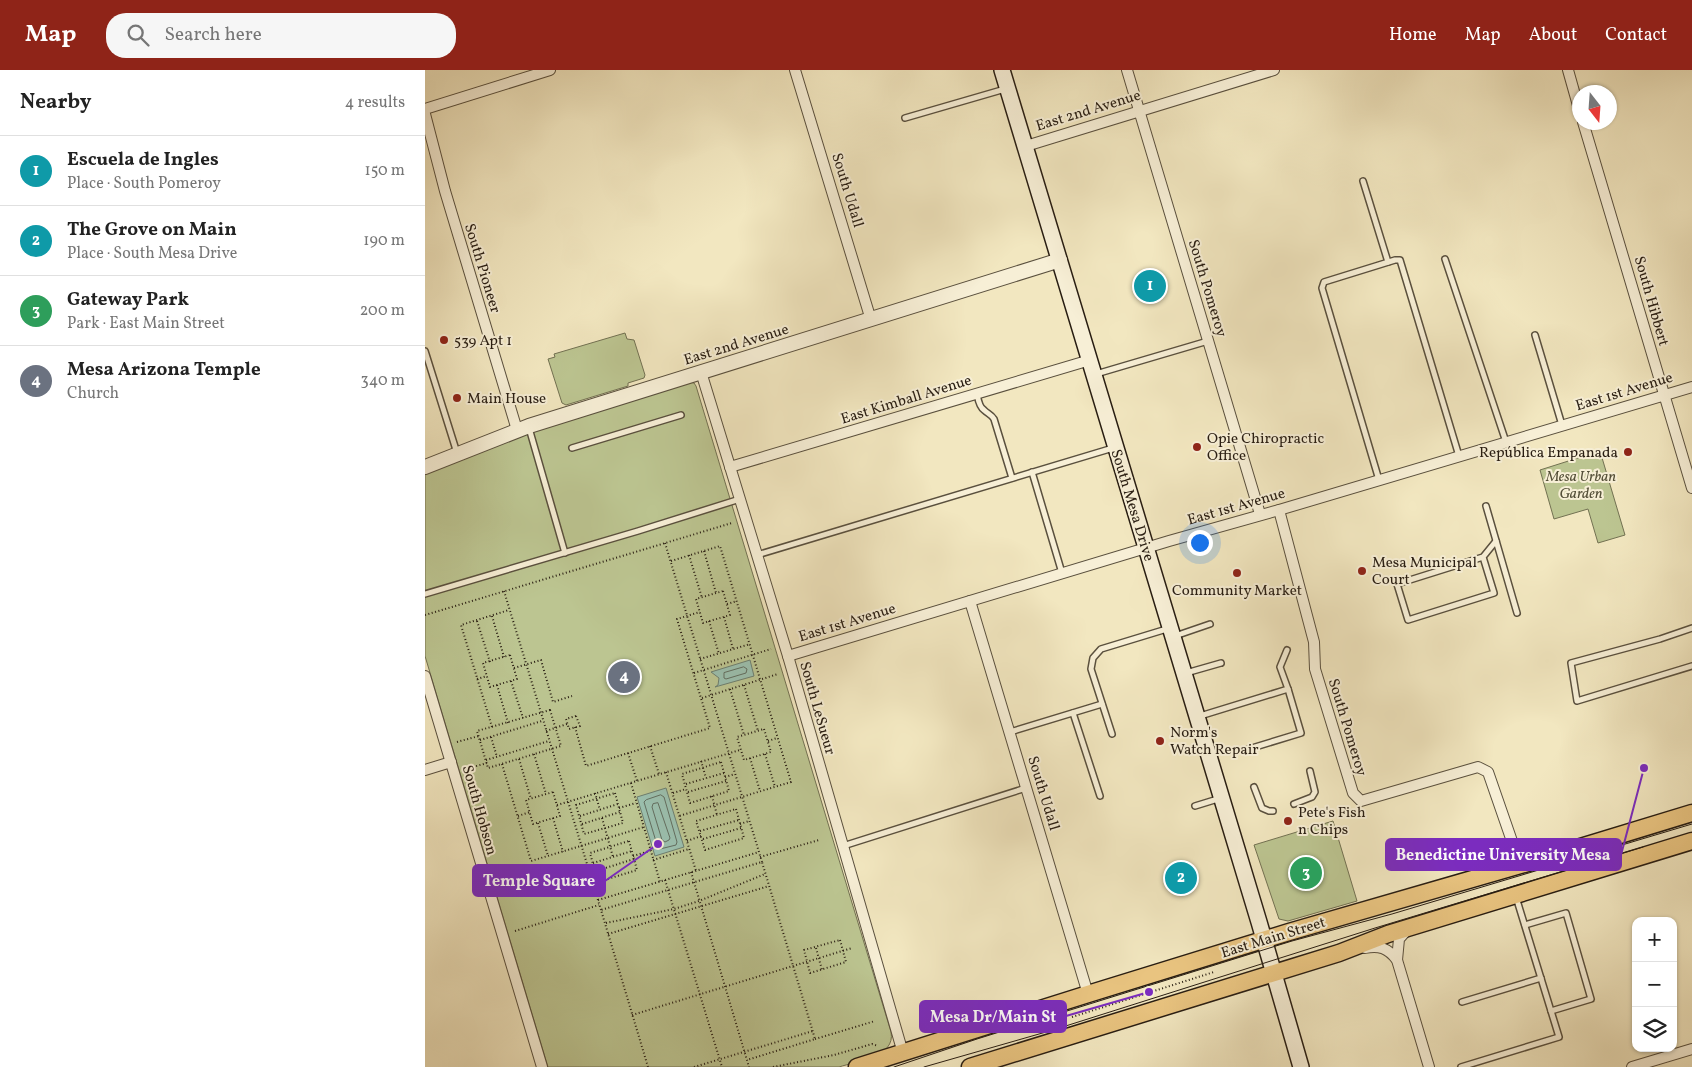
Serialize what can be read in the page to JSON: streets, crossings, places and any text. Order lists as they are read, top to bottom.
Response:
{
  "streets": {
    "main road": ["South Mesa Drive", "East Main Street"],
    "street": [
      "East 2nd Avenue",
      "South Udall",
      "South Pioneer",
      "South Pomeroy",
      "South Hibbert",
      "East 1st Avenue",
      "East Kimball Avenue",
      "South LeSueur",
      "South Hobson"
    ]
  },
  "crossings": [
    ["East 2nd Avenue", "South Udall"],
    ["East 2nd Avenue", "South Pioneer"],
    ["East 2nd Avenue", "South Pomeroy"],
    ["East 2nd Avenue", "South Mesa Drive"],
    ["East 2nd Avenue", "South LeSueur"],
    ["South Udall", "East 1st Avenue"],
    ["South Udall", "East Main Street"],
    ["South Pomeroy", "East 1st Avenue"],
    ["South Hibbert", "East 1st Avenue"],
    ["East 1st Avenue", "South Mesa Drive"],
    ["East 1st Avenue", "South LeSueur"],
    ["East Kimball Avenue", "South Mesa Drive"],
    ["East Kimball Avenue", "South LeSueur"],
    ["South Mesa Drive", "East Main Street"],
    ["South LeSueur", "East Main Street"]
  ],
  "parks": ["Mesa Urban Garden"],
  "places": [
    "539 Apt 1",
    "Main House",
    "Opie Chiropractic Office",
    "República Empanada",
    "Mesa Municipal Court",
    "Community Market",
    "Norm's Watch Repair",
    "Benedictine University Mesa",
    "Pete's Fish n Chips",
    "Temple Square",
    "Mesa Dr/Main St"
  ],
  "north": "bottom",
  "page": {
    "header": "Map",
    "search": "Search here",
    "nav": [
      "Home",
      "Map",
      "About",
      "Contact"
    ],
    "heading": ["Nearby", "4 results"],
    "list": [
      {
        "mark": "1",
        "name": "Escuela de Ingles",
        "note": "Place · South Pomeroy",
        "value": "150 m"
      },
      {
        "mark": "2",
        "name": "The Grove on Main",
        "note": "Place · South Mesa Drive",
        "value": "190 m"
      },
      {
        "mark": "3",
        "name": "Gateway Park",
        "note": "Park · East Main Street",
        "value": "200 m"
      },
      {
        "mark": "4",
        "name": "Mesa Arizona Temple",
        "note": "Church",
        "value": "340 m"
      }
    ],
    "pins": [
      "1",
      "4",
      "3",
      "2"
    ],
    "map_buttons": ["+", "−"]
  }
}
